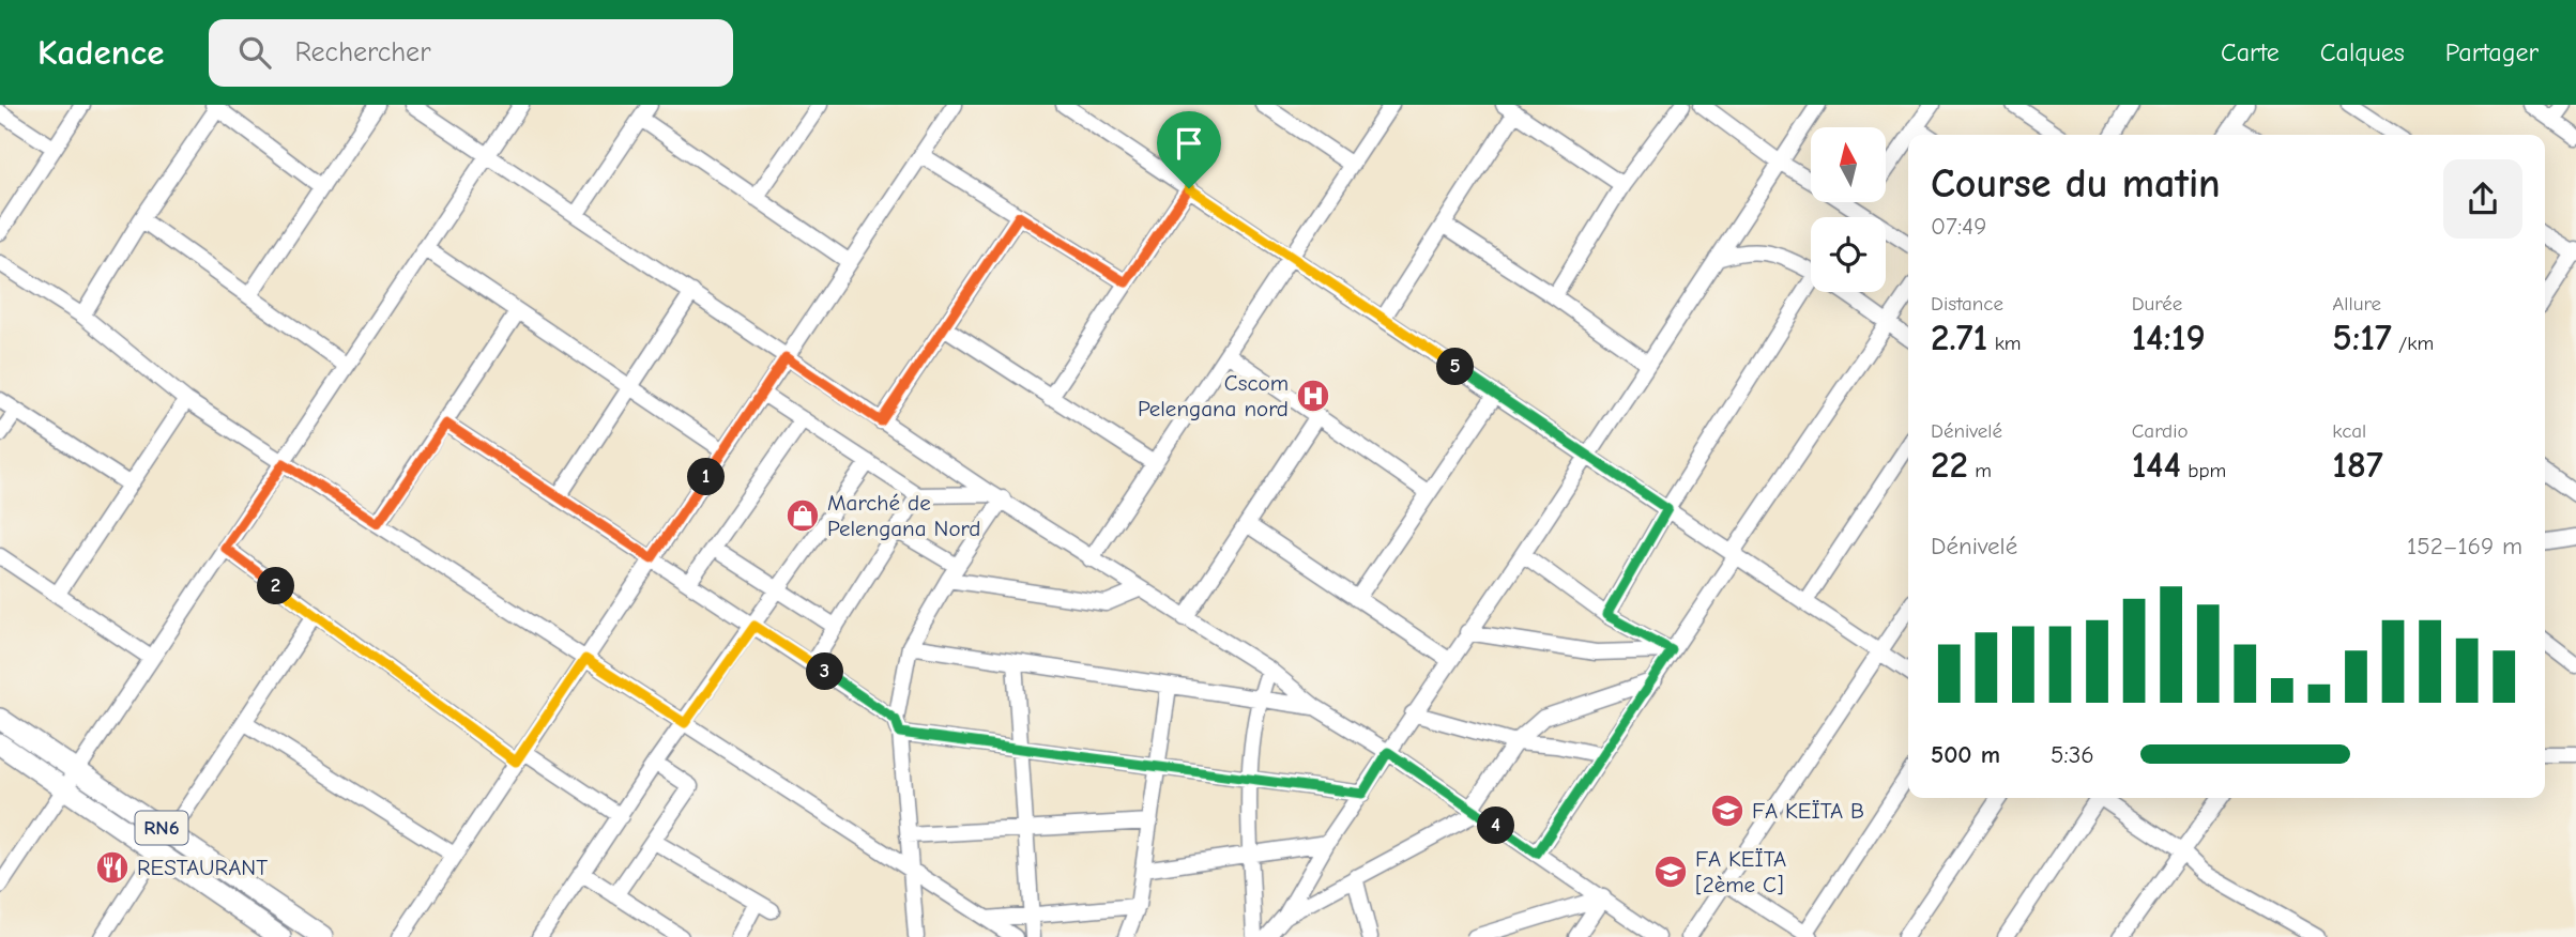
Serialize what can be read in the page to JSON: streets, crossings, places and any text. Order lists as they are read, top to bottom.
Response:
{
  "streets": {
    "highway": ["RN6"]
  },
  "places": {
    "hospital": ["Cscom Pelengana nord"],
    "shop": ["Marché de Pelengana Nord"],
    "school or university": ["FA KEÏTA B", "FA KEÏTA [2ème C]"],
    "restaurant": ["RESTAURANT"]
  },
  "north": "top",
  "page": {
    "header": "Kadence",
    "search": "Rechercher",
    "nav": ["Carte", "Calques", "Partager"],
    "heading": ["Course du matin", "07:49"],
    "stats": [
      ["Distance", "2.71 km"],
      ["Durée", "14:19"],
      ["Allure", "5:17 /km"],
      ["Dénivelé", "22 m"],
      ["Cardio", "144 bpm"],
      ["kcal", "187"]
    ],
    "pins": [
      "5",
      "1",
      "2",
      "3",
      "4"
    ],
    "chart": ["Dénivelé", "152–169 m"],
    "list": [
      {
        "name": "500 m",
        "note": "5:36"
      }
    ]
  }
}
